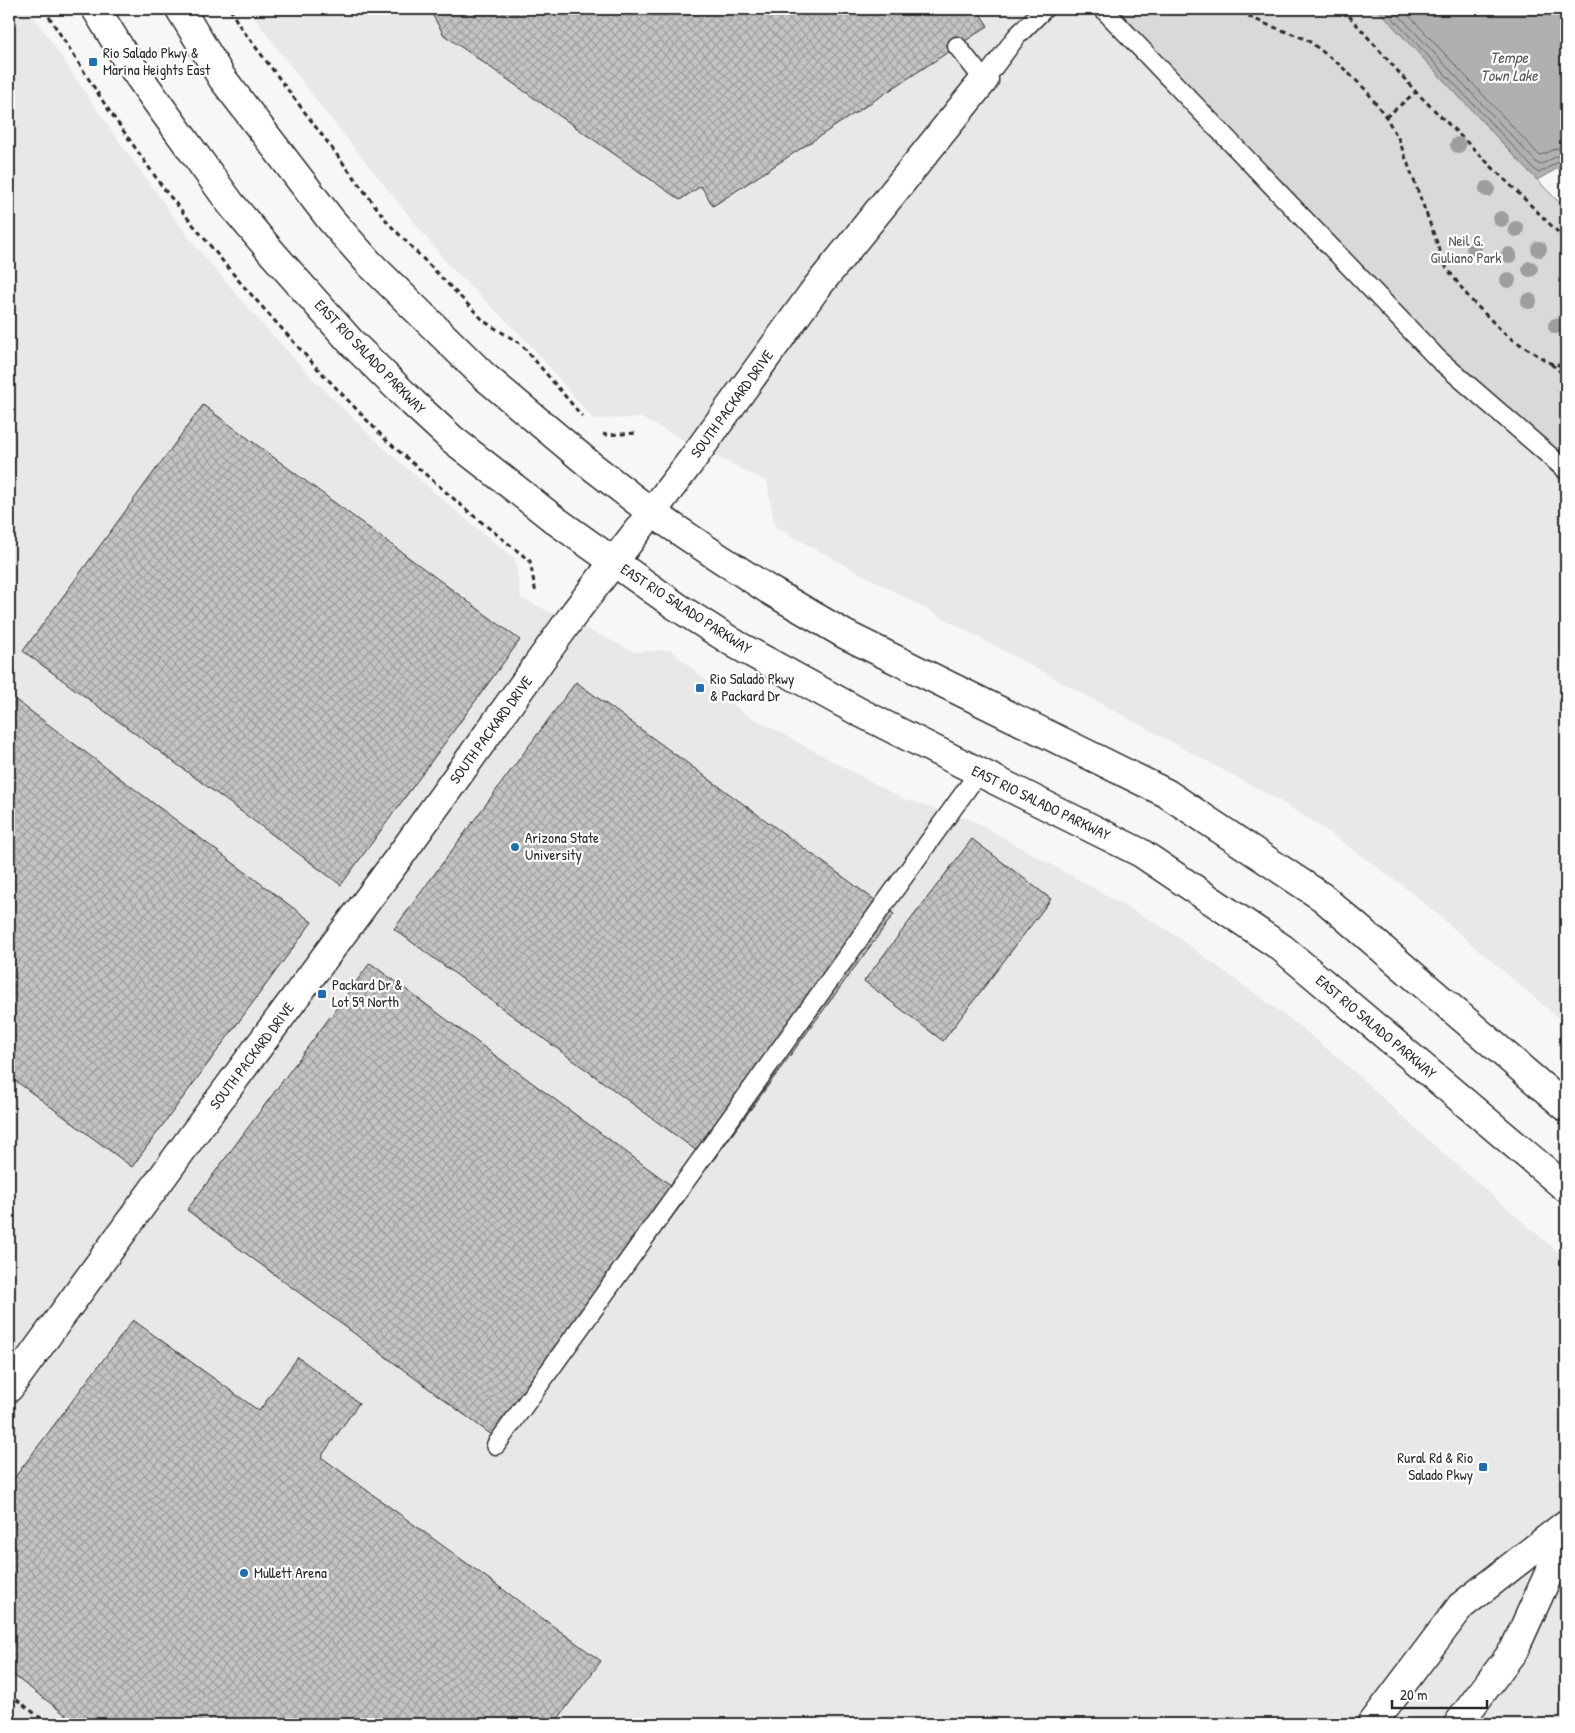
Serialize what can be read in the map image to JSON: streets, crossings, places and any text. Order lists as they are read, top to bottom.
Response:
{
  "streets": {
    "main road": ["EAST RIO SALADO PARKWAY", "SOUTH PACKARD DRIVE"]
  },
  "crossings": [
    ["EAST RIO SALADO PARKWAY", "SOUTH PACKARD DRIVE"]
  ],
  "water": ["Tempe Town Lake"],
  "parks": ["Neil G. Giuliano Park"],
  "places": {
    "transit": [
      "Rio Salado Pkwy & Marina Heights East",
      "Rio Salado Pkwy & Packard Dr",
      "Packard Dr & Lot 59 North",
      "Rural Rd & Rio Salado Pkwy"
    ],
    "other": ["Arizona State University", "Mullett Arena"]
  },
  "scale_bar": "20 m"
}
